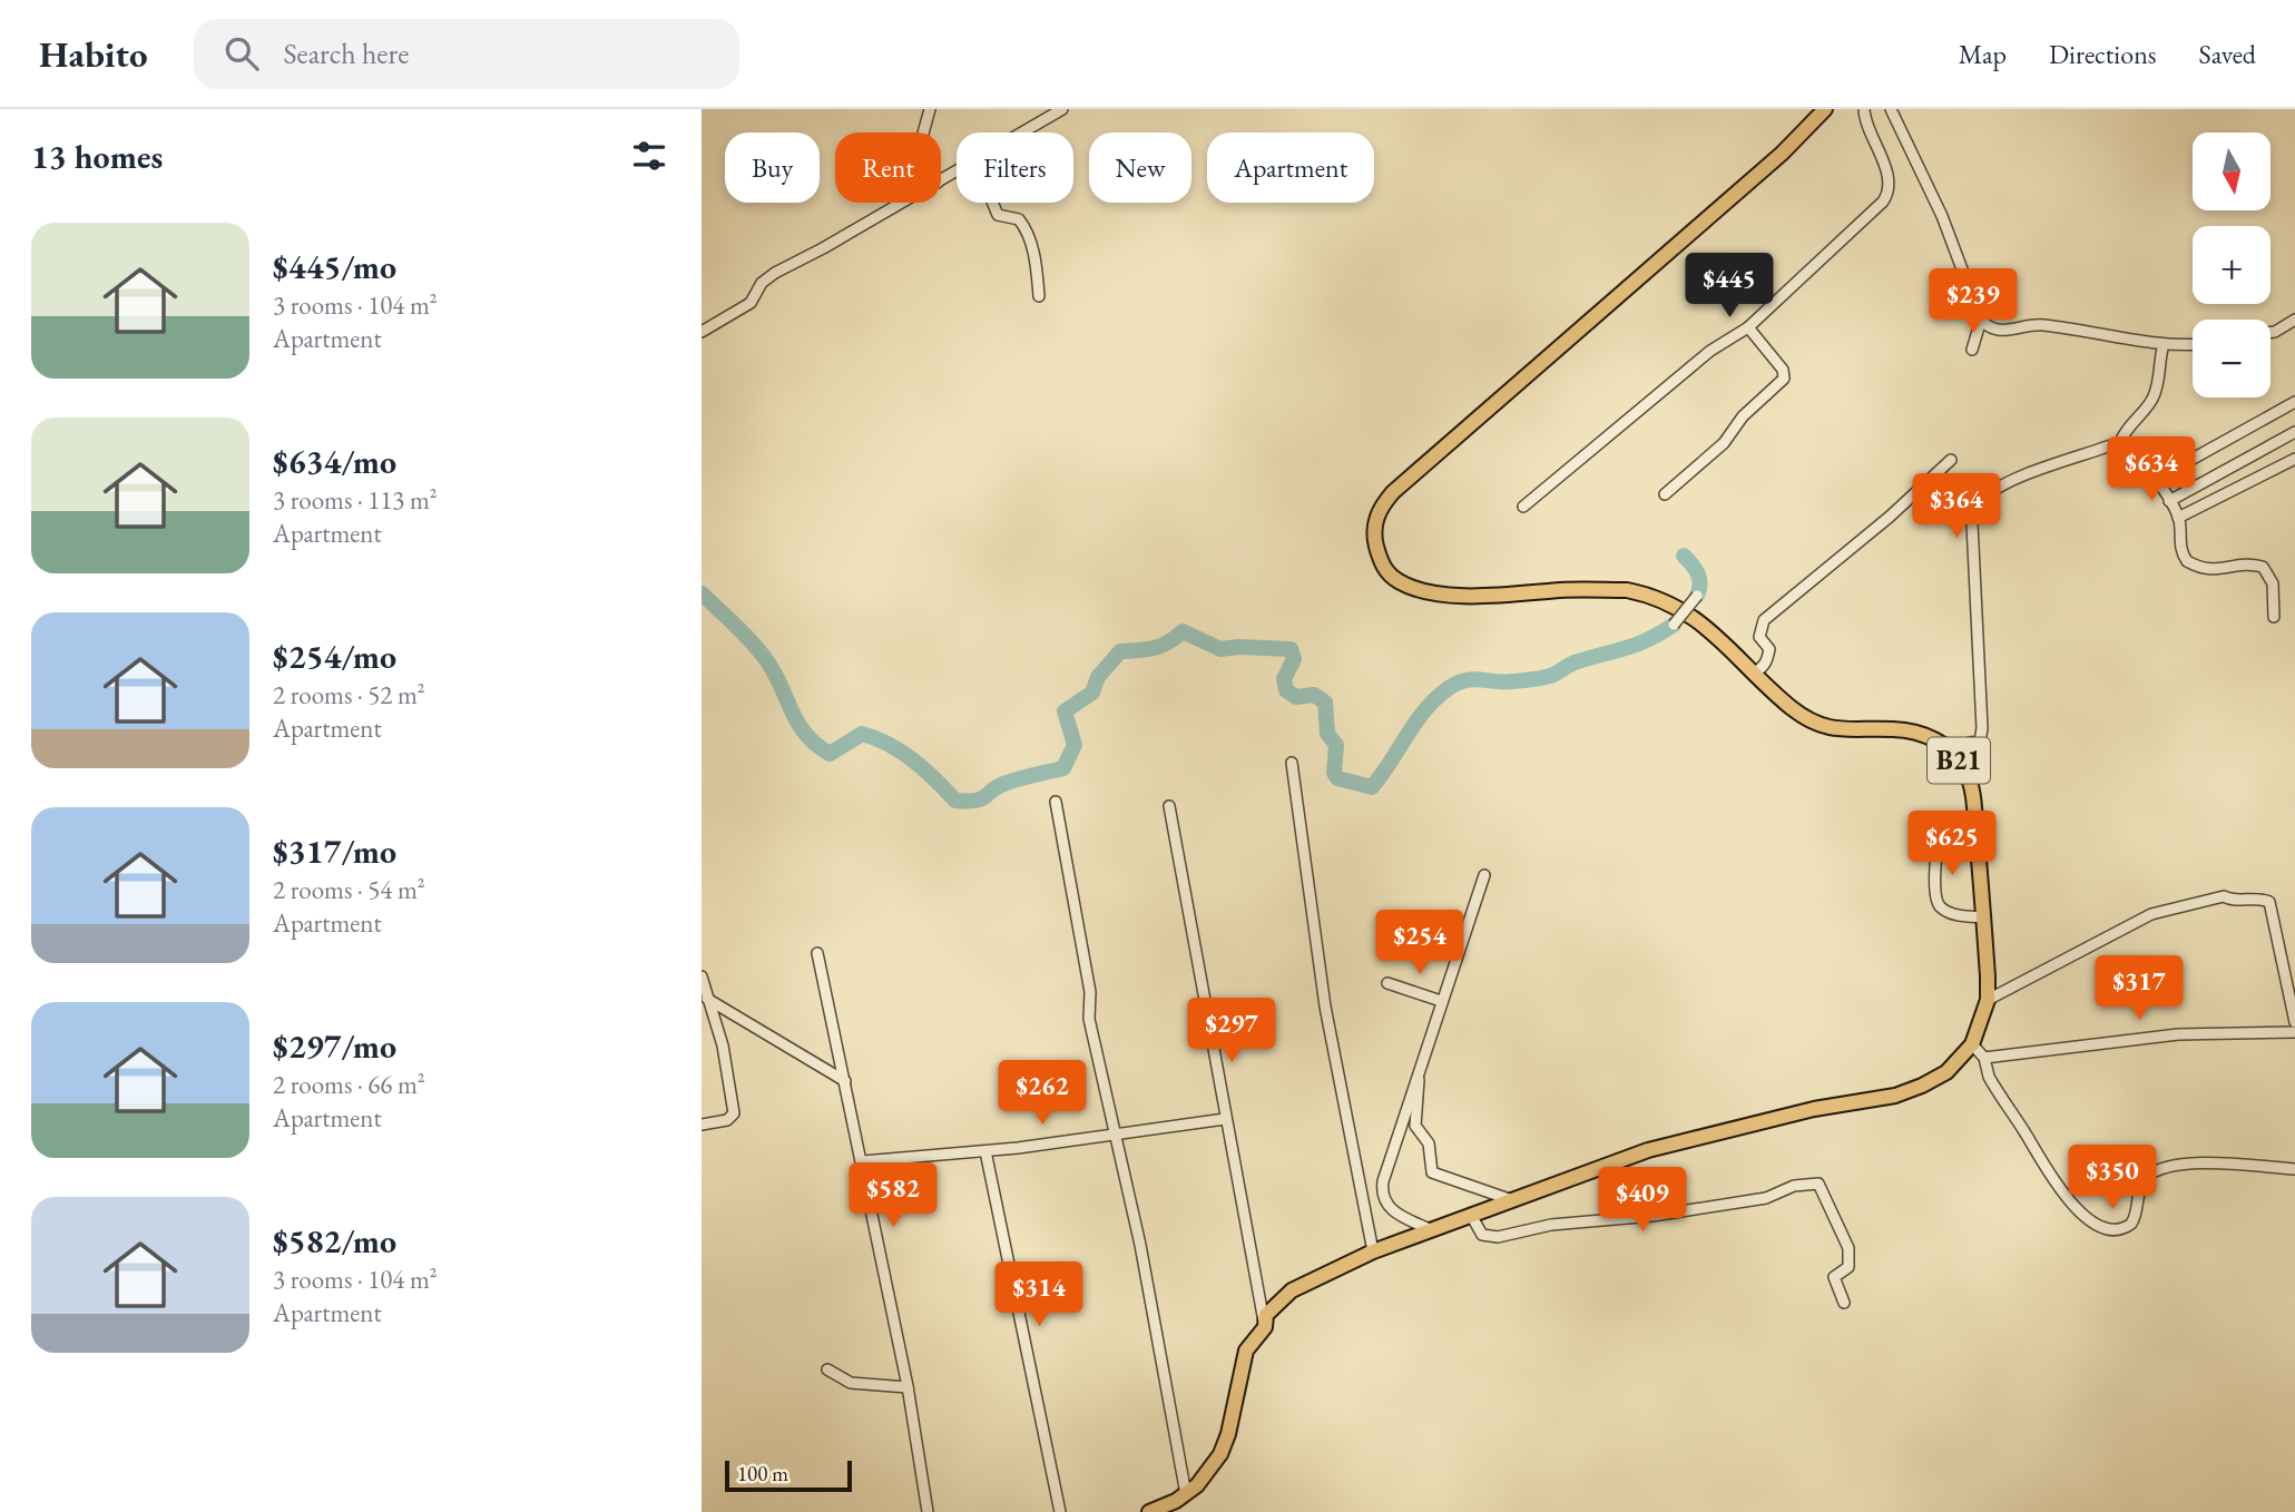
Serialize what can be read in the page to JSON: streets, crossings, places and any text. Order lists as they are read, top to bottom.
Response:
{
  "streets": {
    "highway": ["B21"]
  },
  "scale_bar": "100 m",
  "north": "bottom",
  "page": {
    "header": "Habito",
    "search": "Search here",
    "nav": ["Map", "Directions", "Saved"],
    "heading": "13 homes",
    "map_buttons": ["+", "−"],
    "chip": [
      "Buy",
      "Rent",
      "Filters",
      "New",
      "Apartment"
    ],
    "list": [
      {
        "name": "$445/mo",
        "note": "3 rooms · 104 m² · Apartment"
      },
      {
        "name": "$634/mo",
        "note": "3 rooms · 113 m² · Apartment"
      },
      {
        "name": "$254/mo",
        "note": "2 rooms · 52 m² · Apartment"
      },
      {
        "name": "$317/mo",
        "note": "2 rooms · 54 m² · Apartment"
      },
      {
        "name": "$297/mo",
        "note": "2 rooms · 66 m² · Apartment"
      },
      {
        "name": "$582/mo",
        "note": "3 rooms · 104 m² · Apartment"
      }
    ],
    "price": [
      "$445",
      "$239",
      "$634",
      "$364",
      "$625",
      "$254",
      "$317",
      "$297",
      "$262",
      "$350",
      "$582",
      "$409",
      "$314"
    ],
    "scale": "100 m"
  }
}
